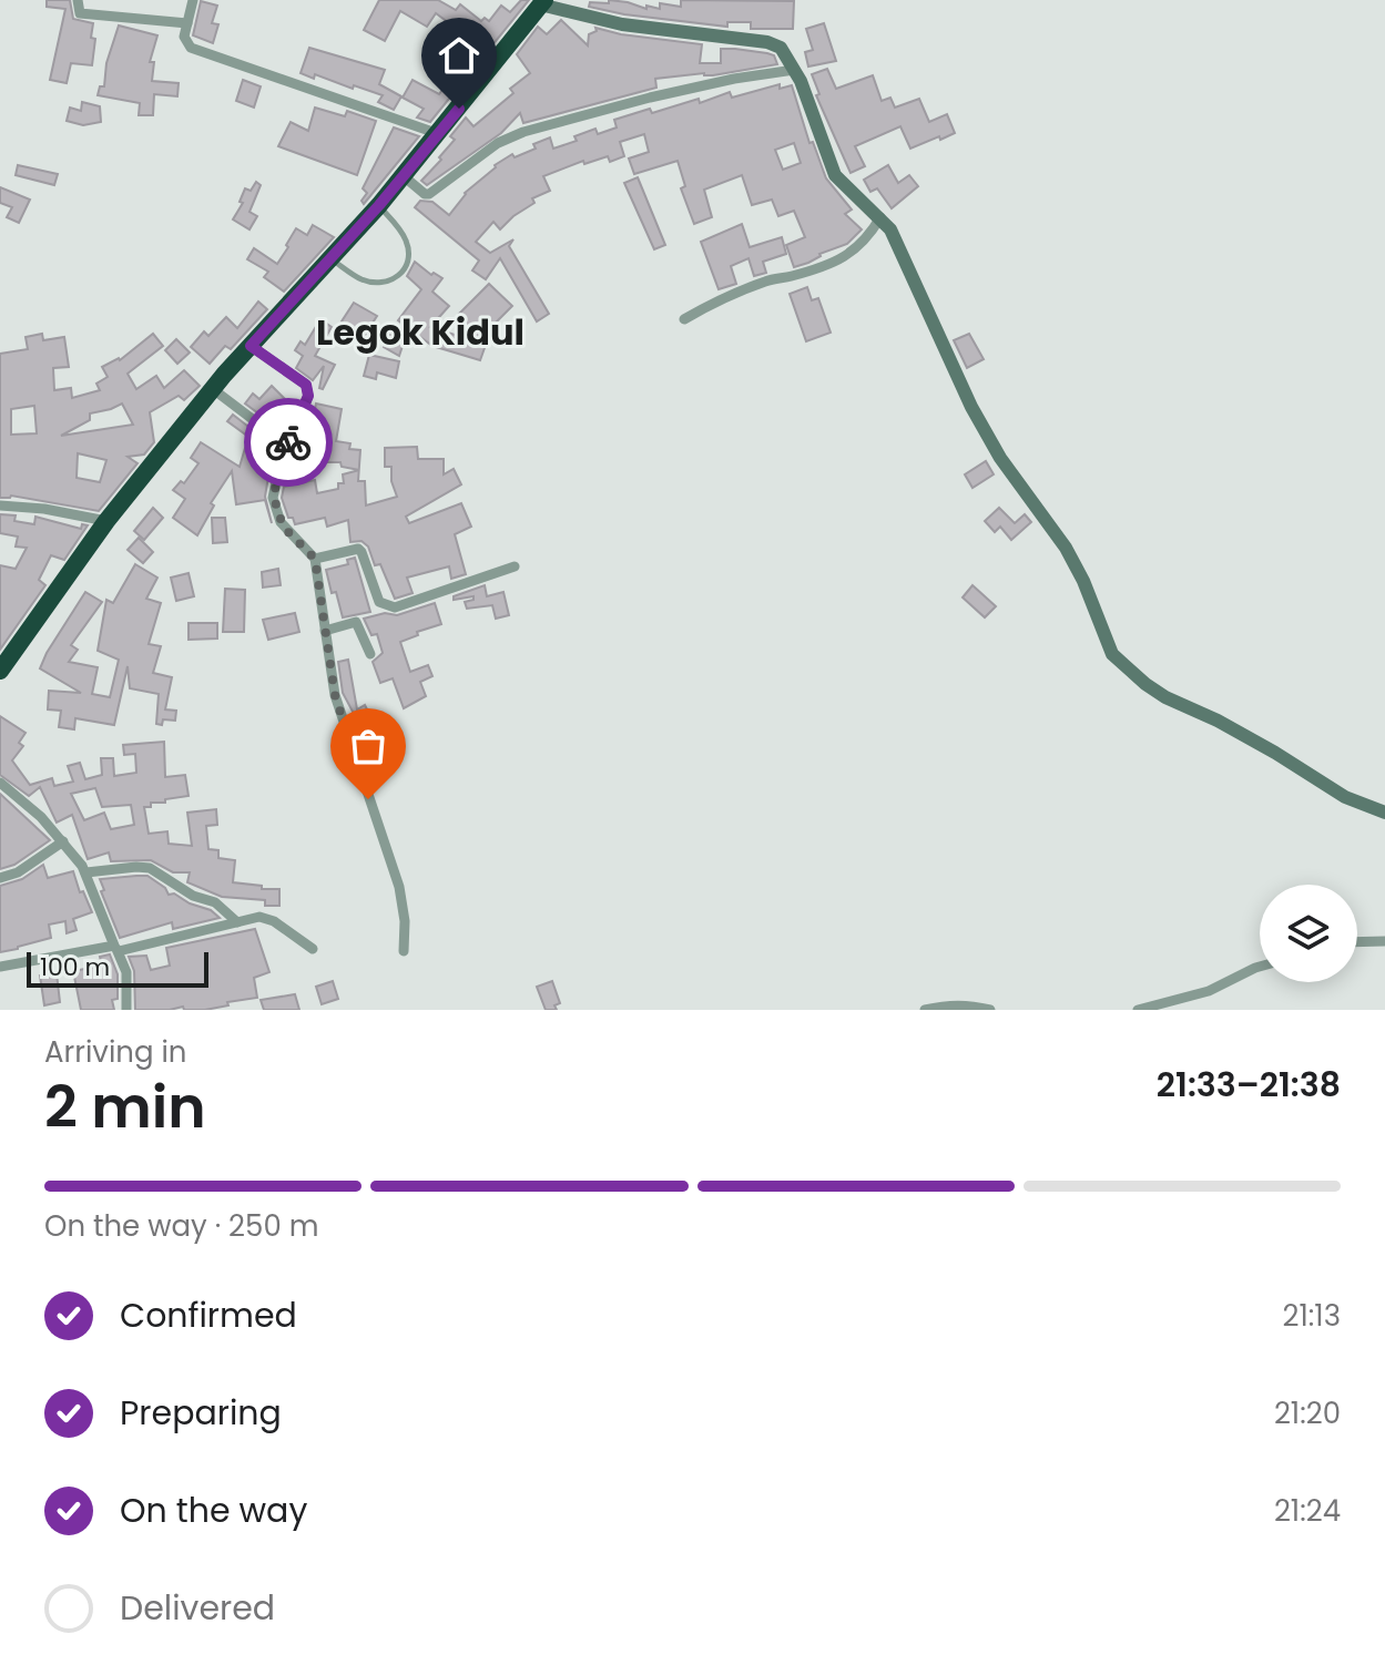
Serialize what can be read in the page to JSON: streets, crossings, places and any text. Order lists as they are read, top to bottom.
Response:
{
  "districts": ["Legok Kidul"],
  "scale_bar": "100 m",
  "page": {
    "scale": "100 m",
    "heading": ["2 min", "Arriving in", "21:33–21:38"],
    "bar": "On the way · 250 m",
    "list": [
      ["Confirmed", "21:13"],
      ["Preparing", "21:20"],
      ["On the way", "21:24"],
      "Delivered"
    ]
  }
}
